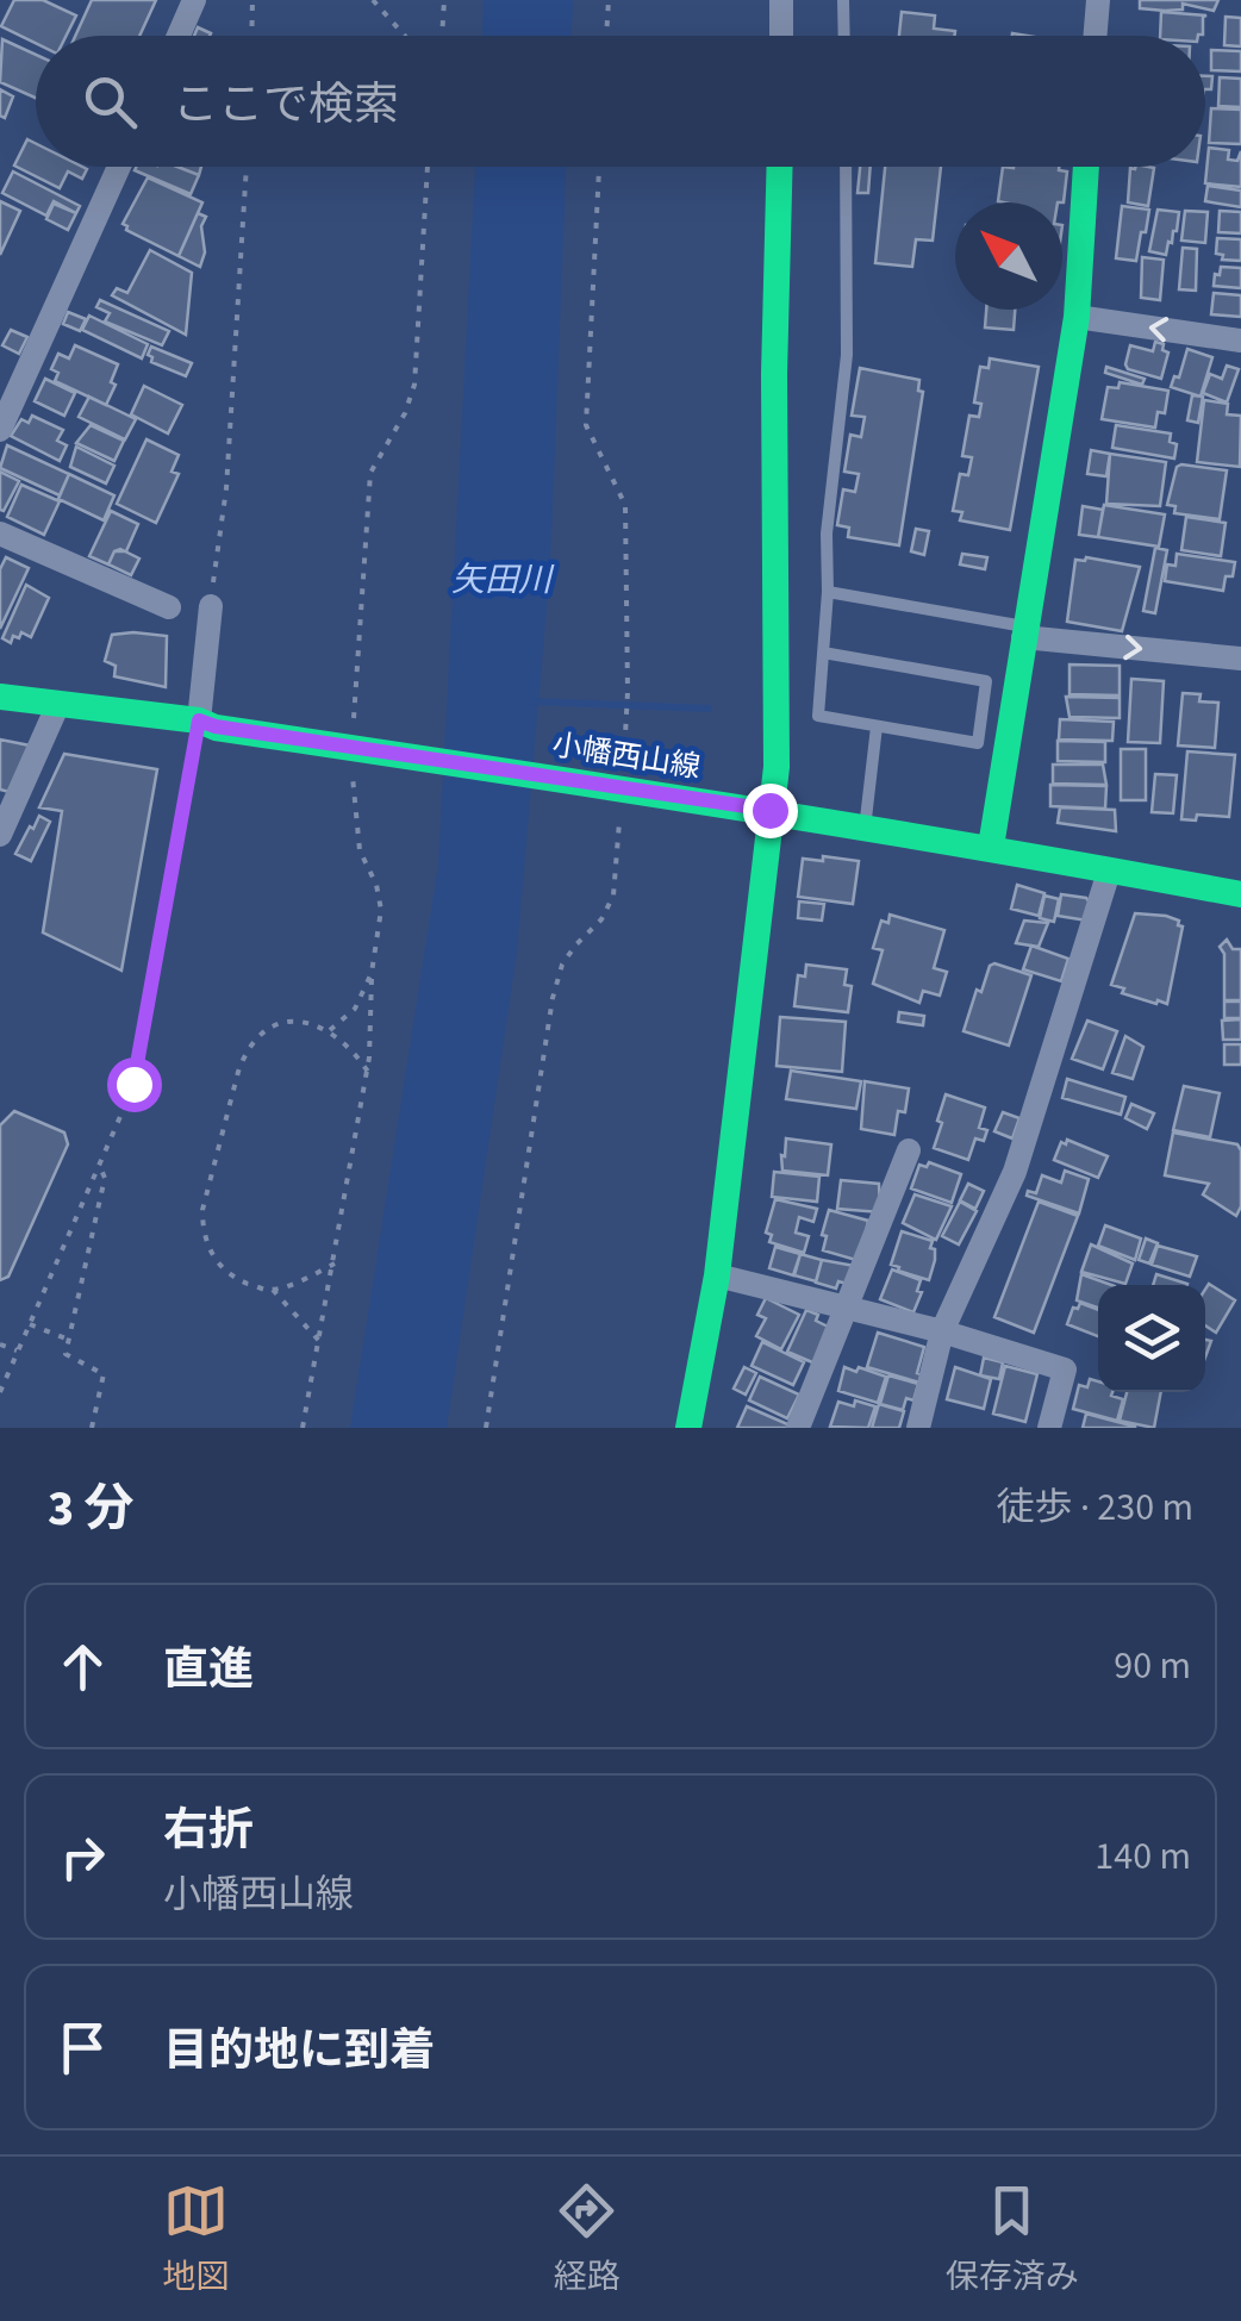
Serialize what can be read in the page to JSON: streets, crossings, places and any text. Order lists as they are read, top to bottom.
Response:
{
  "streets": {
    "street": ["小幡西山線"]
  },
  "water": ["矢田川"],
  "north": "top left",
  "page": {
    "search": "ここで検索",
    "heading": ["3 分", "徒歩 · 230 m"],
    "list": [
      ["直進", "90 m"],
      ["右折", "小幡西山線", "140 m"],
      "目的地に到着"
    ],
    "nav": ["地図", "経路", "保存済み"]
  }
}
